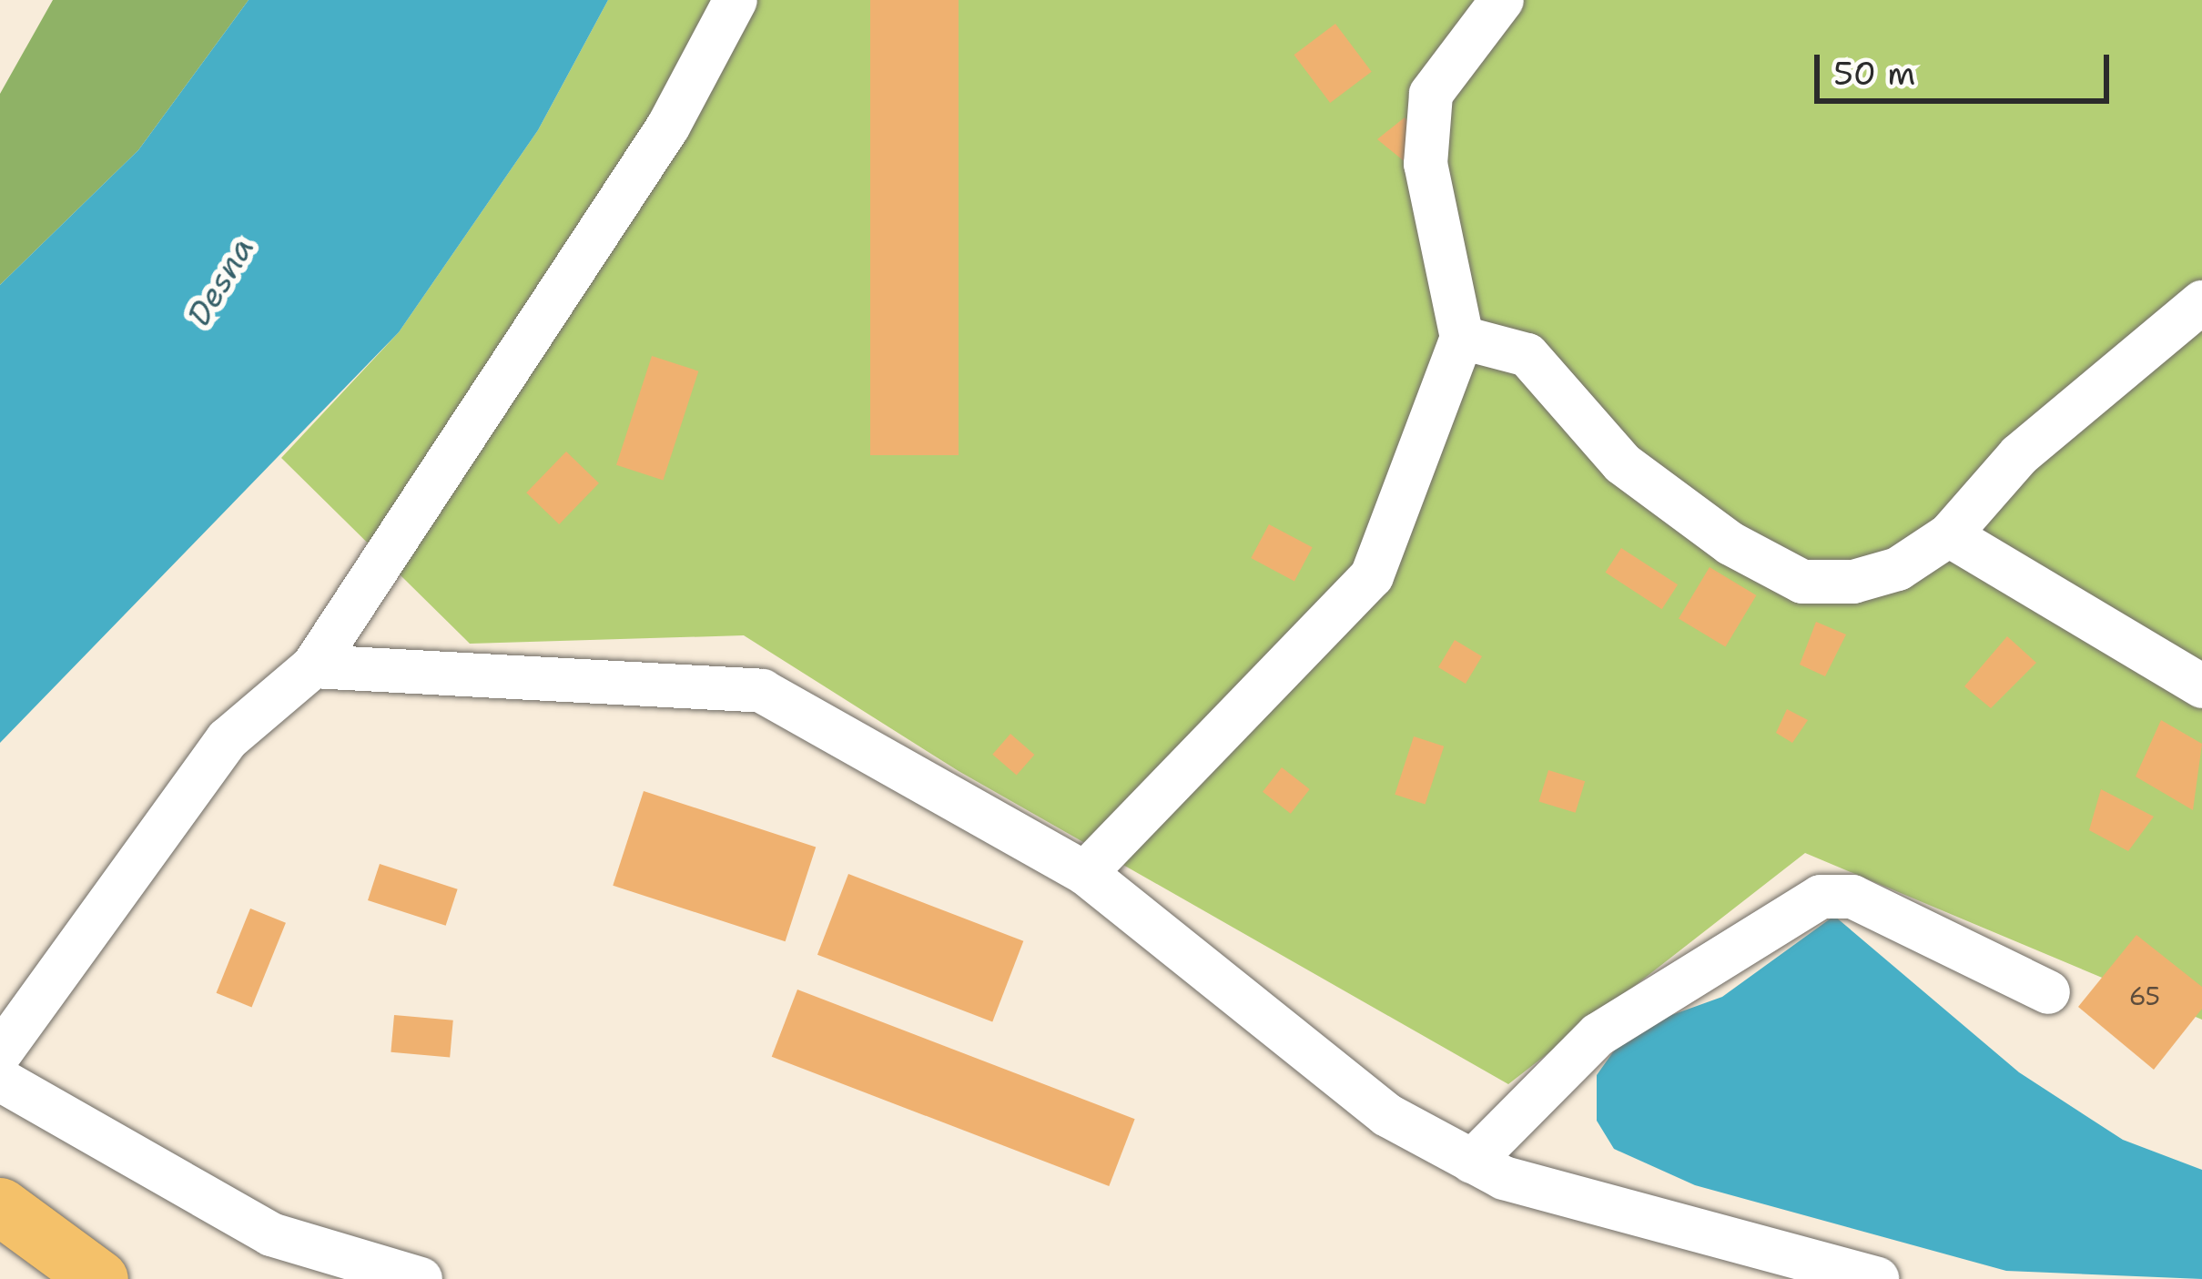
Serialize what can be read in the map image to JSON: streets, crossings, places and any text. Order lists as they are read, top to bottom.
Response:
{
  "water": ["Desna"],
  "house_numbers": ["65"],
  "scale_bar": "50 m"
}
